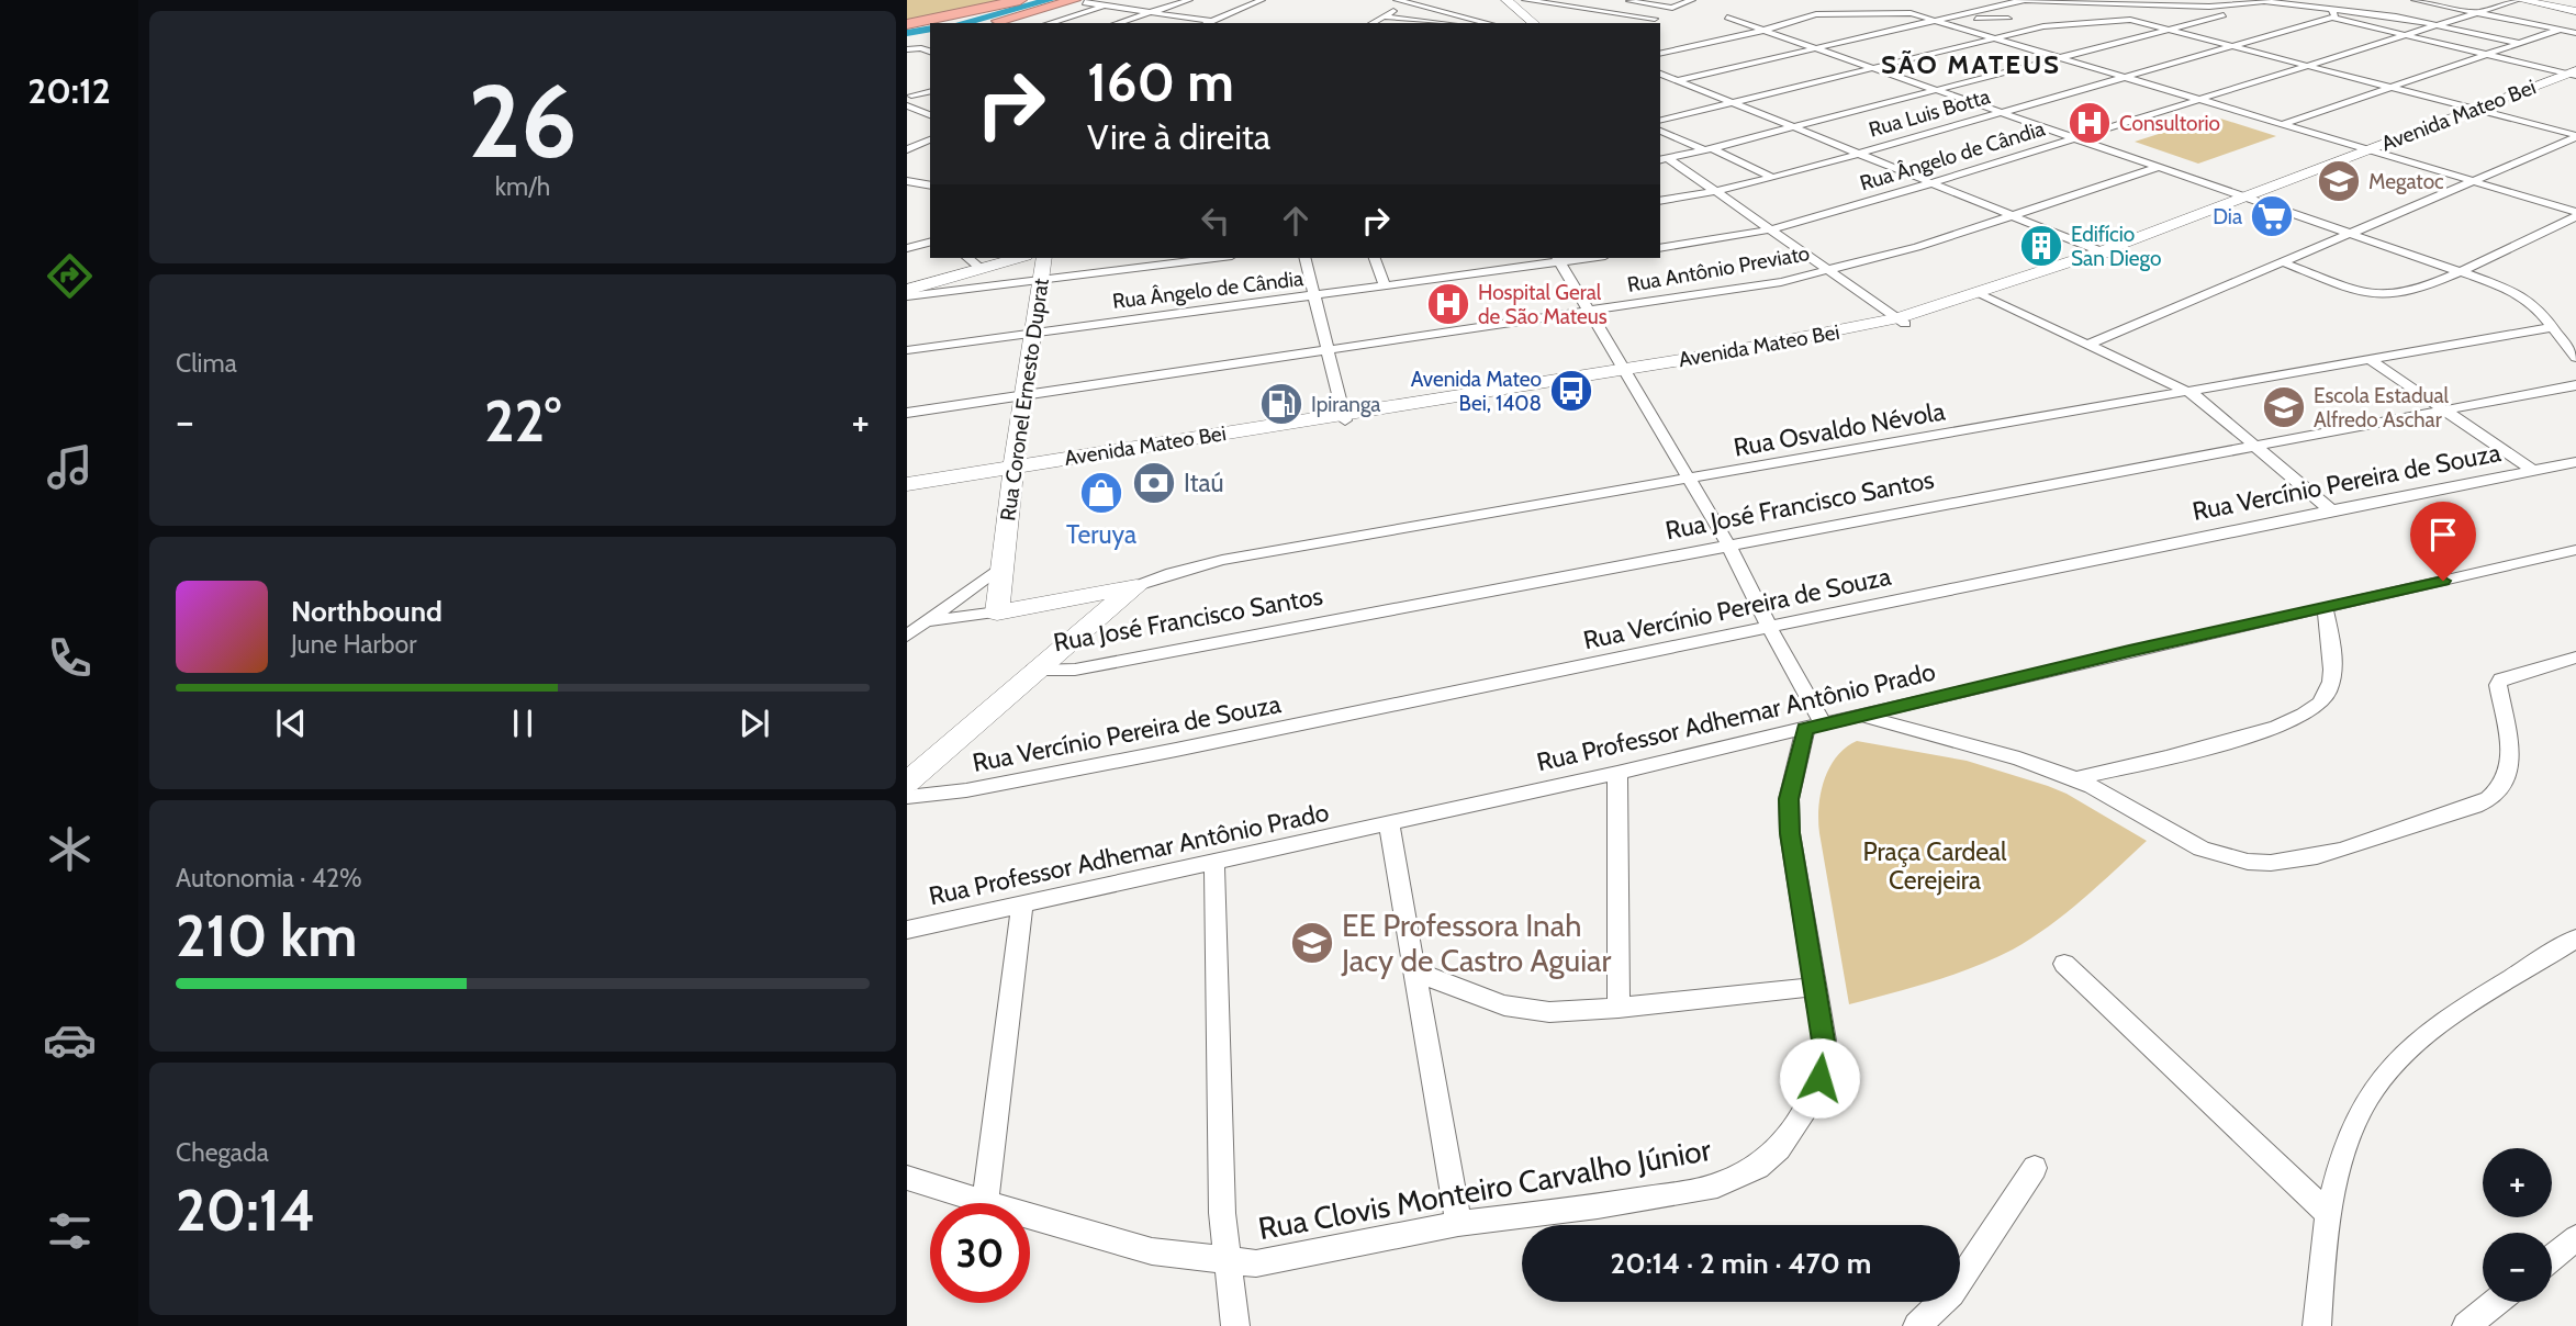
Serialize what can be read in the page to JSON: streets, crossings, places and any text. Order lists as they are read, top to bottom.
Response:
{
  "streets": {
    "main road": ["Avenida Mateo Bei", "Rua Coronel Ernesto Duprat"],
    "street": [
      "Rua Luis Botta",
      "Rua Ângelo de Cândia",
      "Rua Antônio Previato",
      "Rua Osvaldo Névola",
      "Rua Vercínio Pereira de Souza",
      "Rua José Francisco Santos",
      "Rua Professor Adhemar Antônio Prado",
      "Rua Clovis Monteiro Carvalho Júnior"
    ]
  },
  "crossings": [
    ["Avenida Mateo Bei", "Rua Coronel Ernesto Duprat"],
    ["Rua Ângelo de Cândia", "Rua Coronel Ernesto Duprat"],
    ["Rua Antônio Previato", "Rua Coronel Ernesto Duprat"],
    ["Rua Professor Adhemar Antônio Prado", "Rua Clovis Monteiro Carvalho Júnior"]
  ],
  "districts": ["SÃO MATEUS"],
  "parks": ["Praça Cardeal Cerejeira"],
  "places": {
    "hospital": ["Consultorio", "Hospital Geral de São Mateus"],
    "school or university": ["Megatoc", "Escola Estadual Alfredo Aschar", "EE Professora Inah Jacy de Castro Aguiar"],
    "supermarket": ["Dia"],
    "building": ["Edifício San Diego"],
    "bus stop": ["Avenida Mateo Bei, 1408"],
    "fuel station": ["Ipiranga"],
    "bank": ["Itaú"],
    "shop": ["Teruya"]
  },
  "page": {
    "tabs": "20:12",
    "tile": [
      ["26", "km/h"],
      "Clima",
      ["Autonomia · 42%", "210 km"],
      ["Chegada", "20:14"]
    ],
    "turn": ["160 m", "Vire à direita"],
    "heat": ["−", "22°", "+"],
    "song": ["Northbound", "June Harbor"],
    "map_buttons": ["+", "−"],
    "limit": "30",
    "trip": "20:14 · 2 min · 470 m"
  }
}
